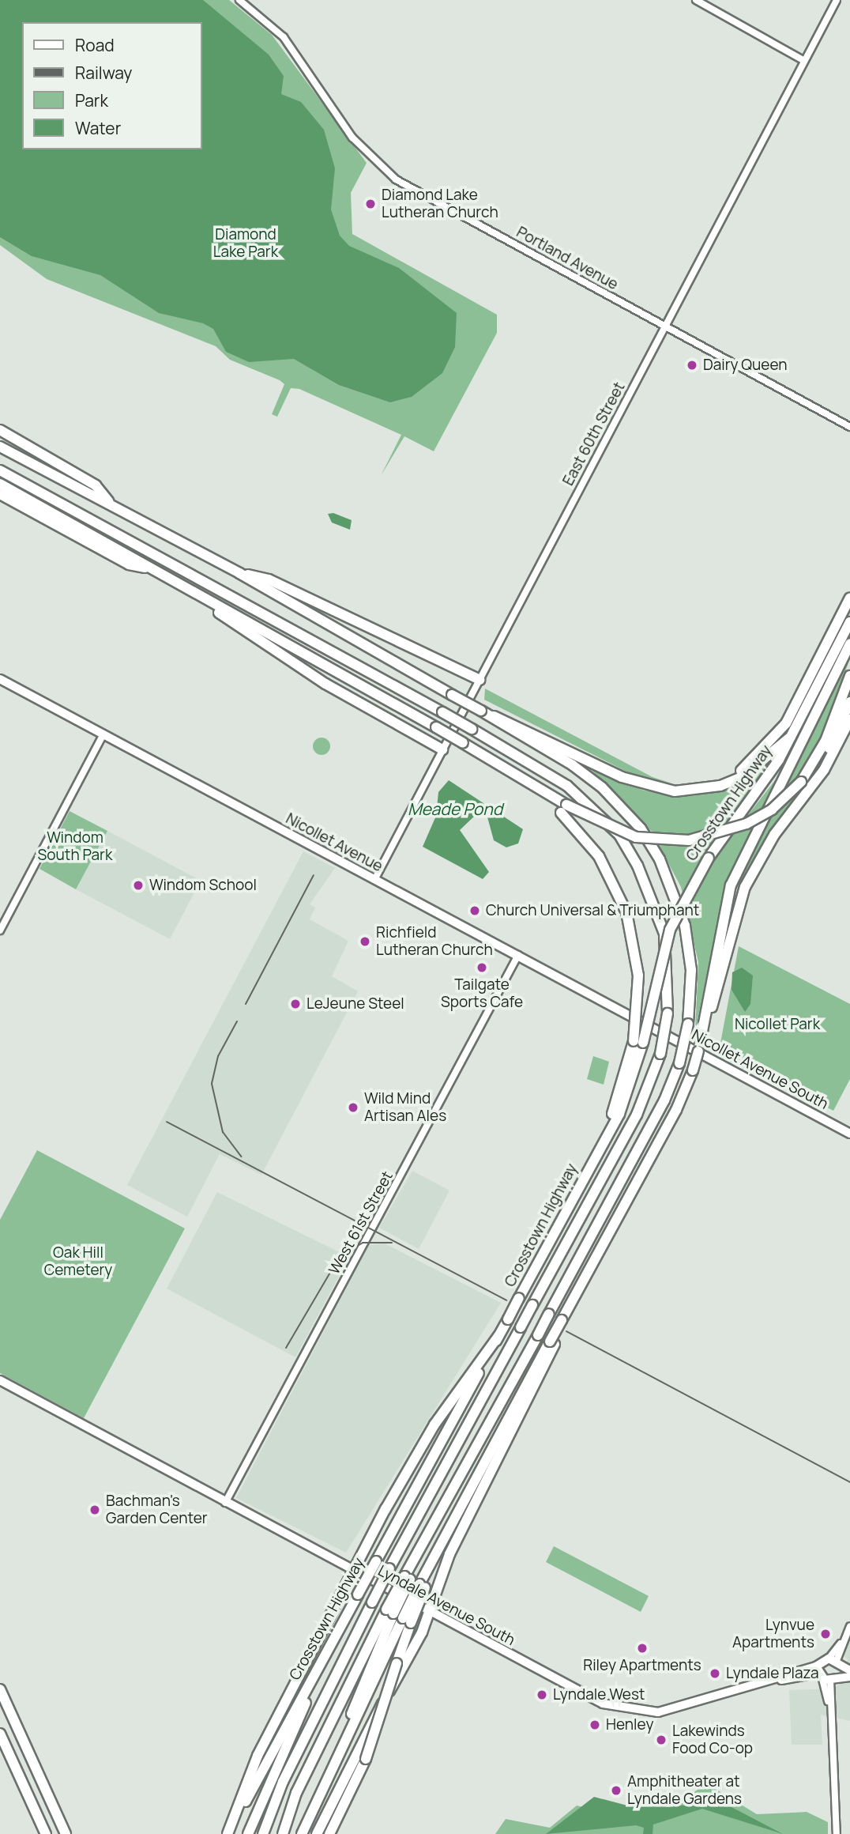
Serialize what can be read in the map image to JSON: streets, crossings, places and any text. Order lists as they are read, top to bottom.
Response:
{
  "streets": {
    "highway": ["Crosstown Highway"],
    "main road": ["Nicollet Avenue", "Nicollet Avenue South", "Lyndale Avenue South"],
    "street": ["Portland Avenue", "East 60th Street", "West 61st Street"]
  },
  "crossings": [
    ["Portland Avenue", "East 60th Street"],
    ["East 60th Street", "Nicollet Avenue"],
    ["Nicollet Avenue", "Nicollet Avenue South"],
    ["Nicollet Avenue", "West 61st Street"],
    ["West 61st Street", "Lyndale Avenue South"]
  ],
  "water": ["Meade Pond"],
  "parks": [
    "Diamond Lake Park",
    "Windom South Park",
    "Nicollet Park",
    "Oak Hill Cemetery"
  ],
  "places": [
    "Diamond Lake Lutheran Church",
    "Dairy Queen",
    "Windom School",
    "Church Universal & Triumphant",
    "Richfield Lutheran Church",
    "Tailgate Sports Cafe",
    "LeJeune Steel",
    "Wild Mind Artisan Ales",
    "Bachman's Garden Center",
    "Lynvue Apartments",
    "Riley Apartments",
    "Lyndale Plaza",
    "Lyndale West",
    "Henley",
    "Lakewinds Food Co-op",
    "Amphitheater at Lyndale Gardens"
  ],
  "legend": [
    "Road",
    "Railway",
    "Park",
    "Water"
  ]
}
